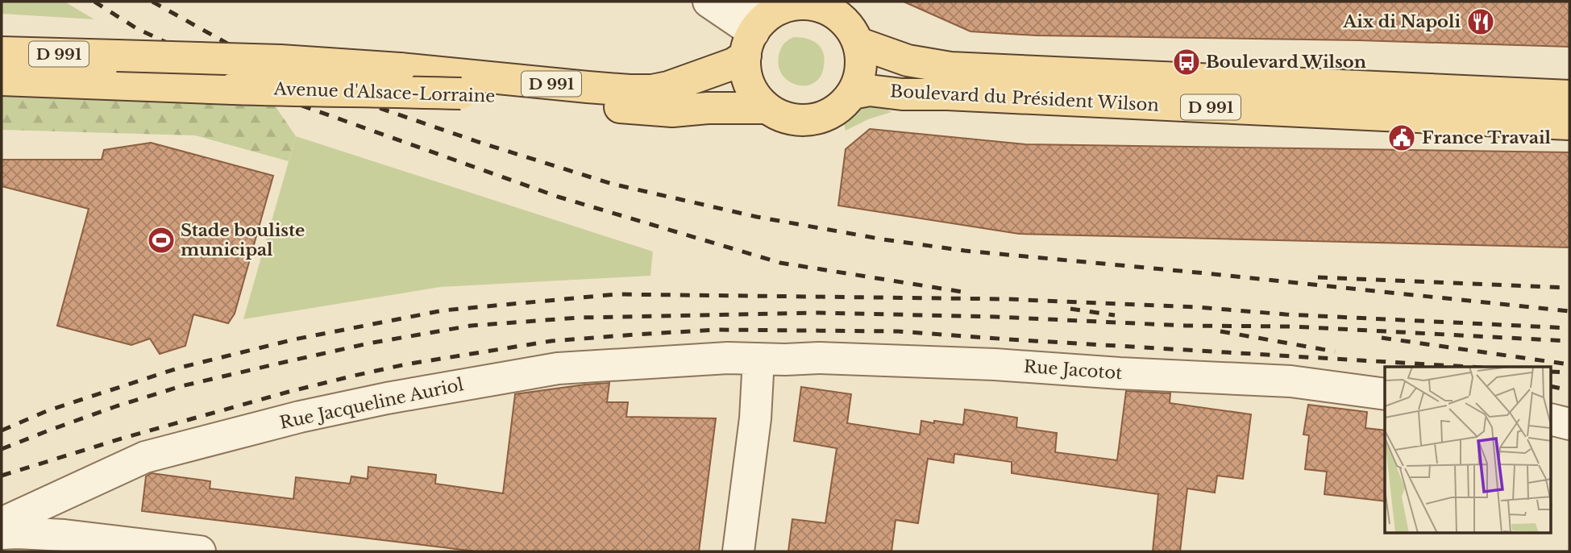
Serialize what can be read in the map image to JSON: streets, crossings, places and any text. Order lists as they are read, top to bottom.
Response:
{
  "streets": {
    "main road": ["D 991", "Avenue d'Alsace-Lorraine", "Boulevard du Président Wilson"],
    "street": ["Rue Jacotot", "Rue Jacqueline Auriol"]
  },
  "crossings": [
    ["Avenue d'Alsace-Lorraine", "Boulevard du Président Wilson"],
    ["Rue Jacotot", "Rue Jacqueline Auriol"]
  ],
  "places": {
    "restaurant": ["Aix di Napoli"],
    "bus stop": ["Boulevard Wilson"],
    "public building": ["France Travail"],
    "sports": ["Stade bouliste municipal"]
  }
}
